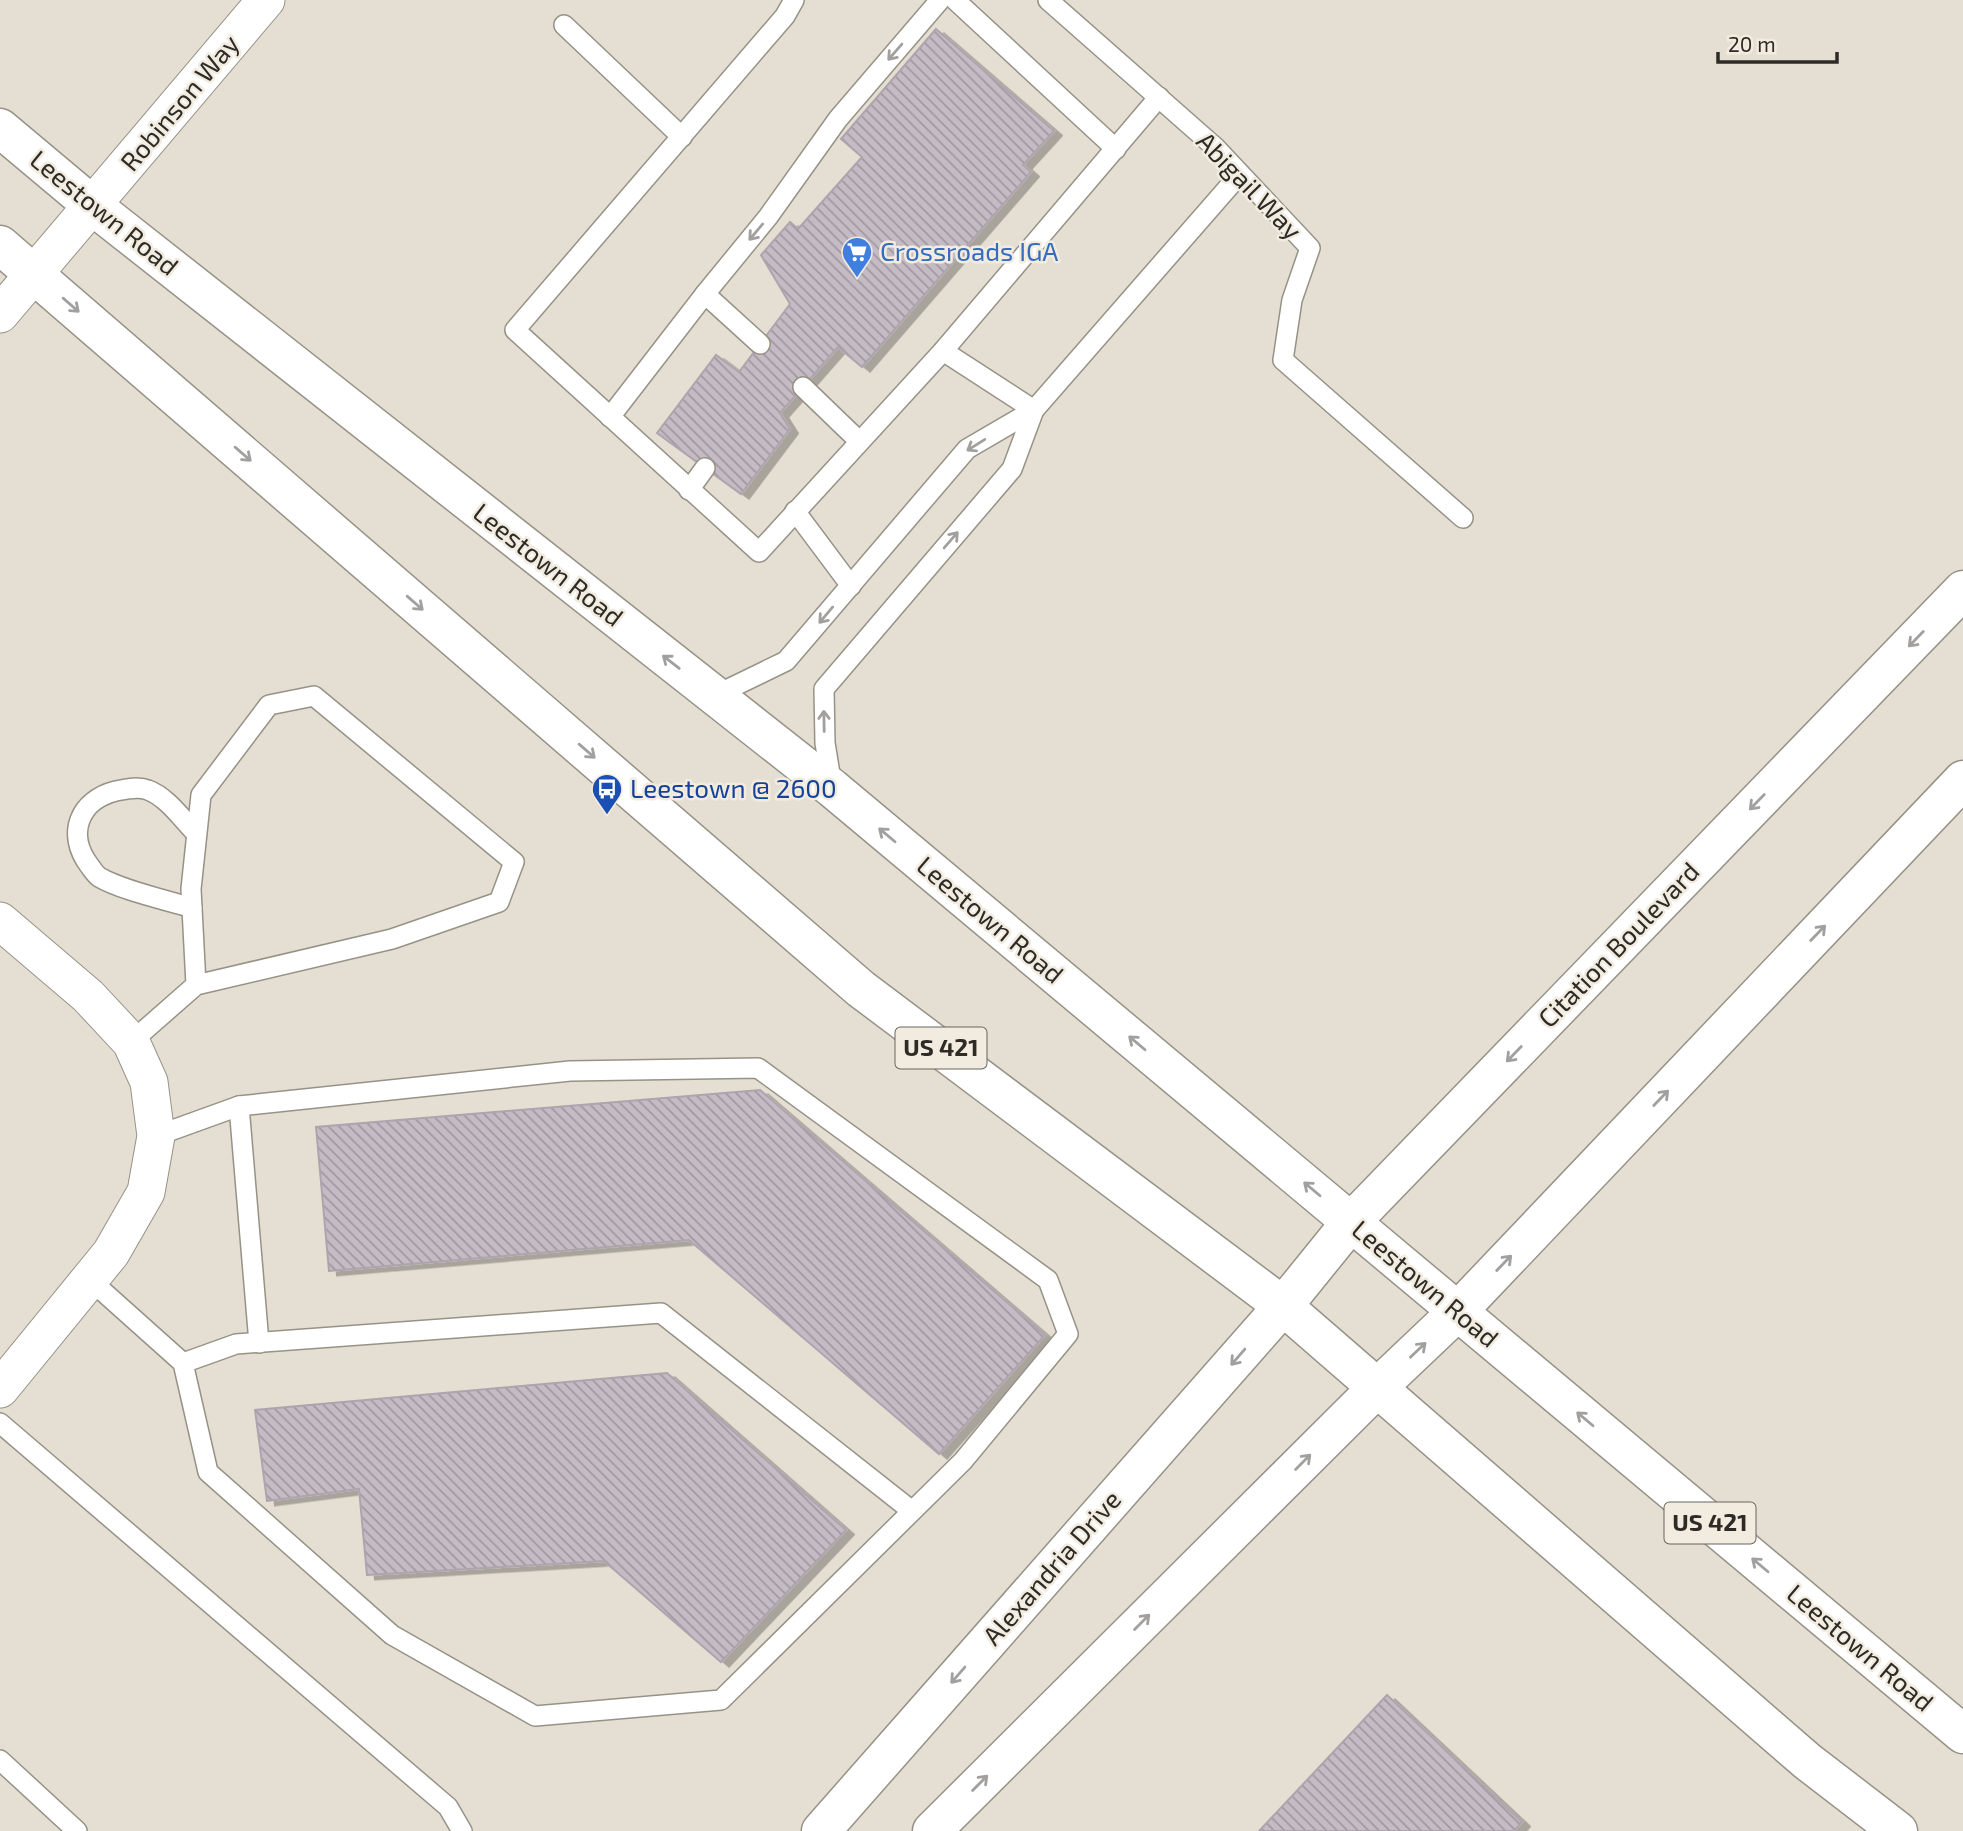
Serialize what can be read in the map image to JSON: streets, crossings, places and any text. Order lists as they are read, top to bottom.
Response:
{
  "streets": {
    "main road": [
      "Leestown Road",
      "Citation Boulevard",
      "US 421",
      "Alexandria Drive"
    ],
    "street": ["Robinson Way"],
    "lane": ["Abigail Way"]
  },
  "crossings": [
    ["Robinson Way", "Leestown Road"],
    ["Robinson Way", "US 421"],
    ["Leestown Road", "Citation Boulevard"],
    ["Citation Boulevard", "US 421"],
    ["Citation Boulevard", "Alexandria Drive"],
    ["US 421", "Alexandria Drive"]
  ],
  "places": {
    "supermarket": ["Crossroads IGA"],
    "bus stop": ["Leestown @ 2600"]
  },
  "scale_bar": "20 m"
}
